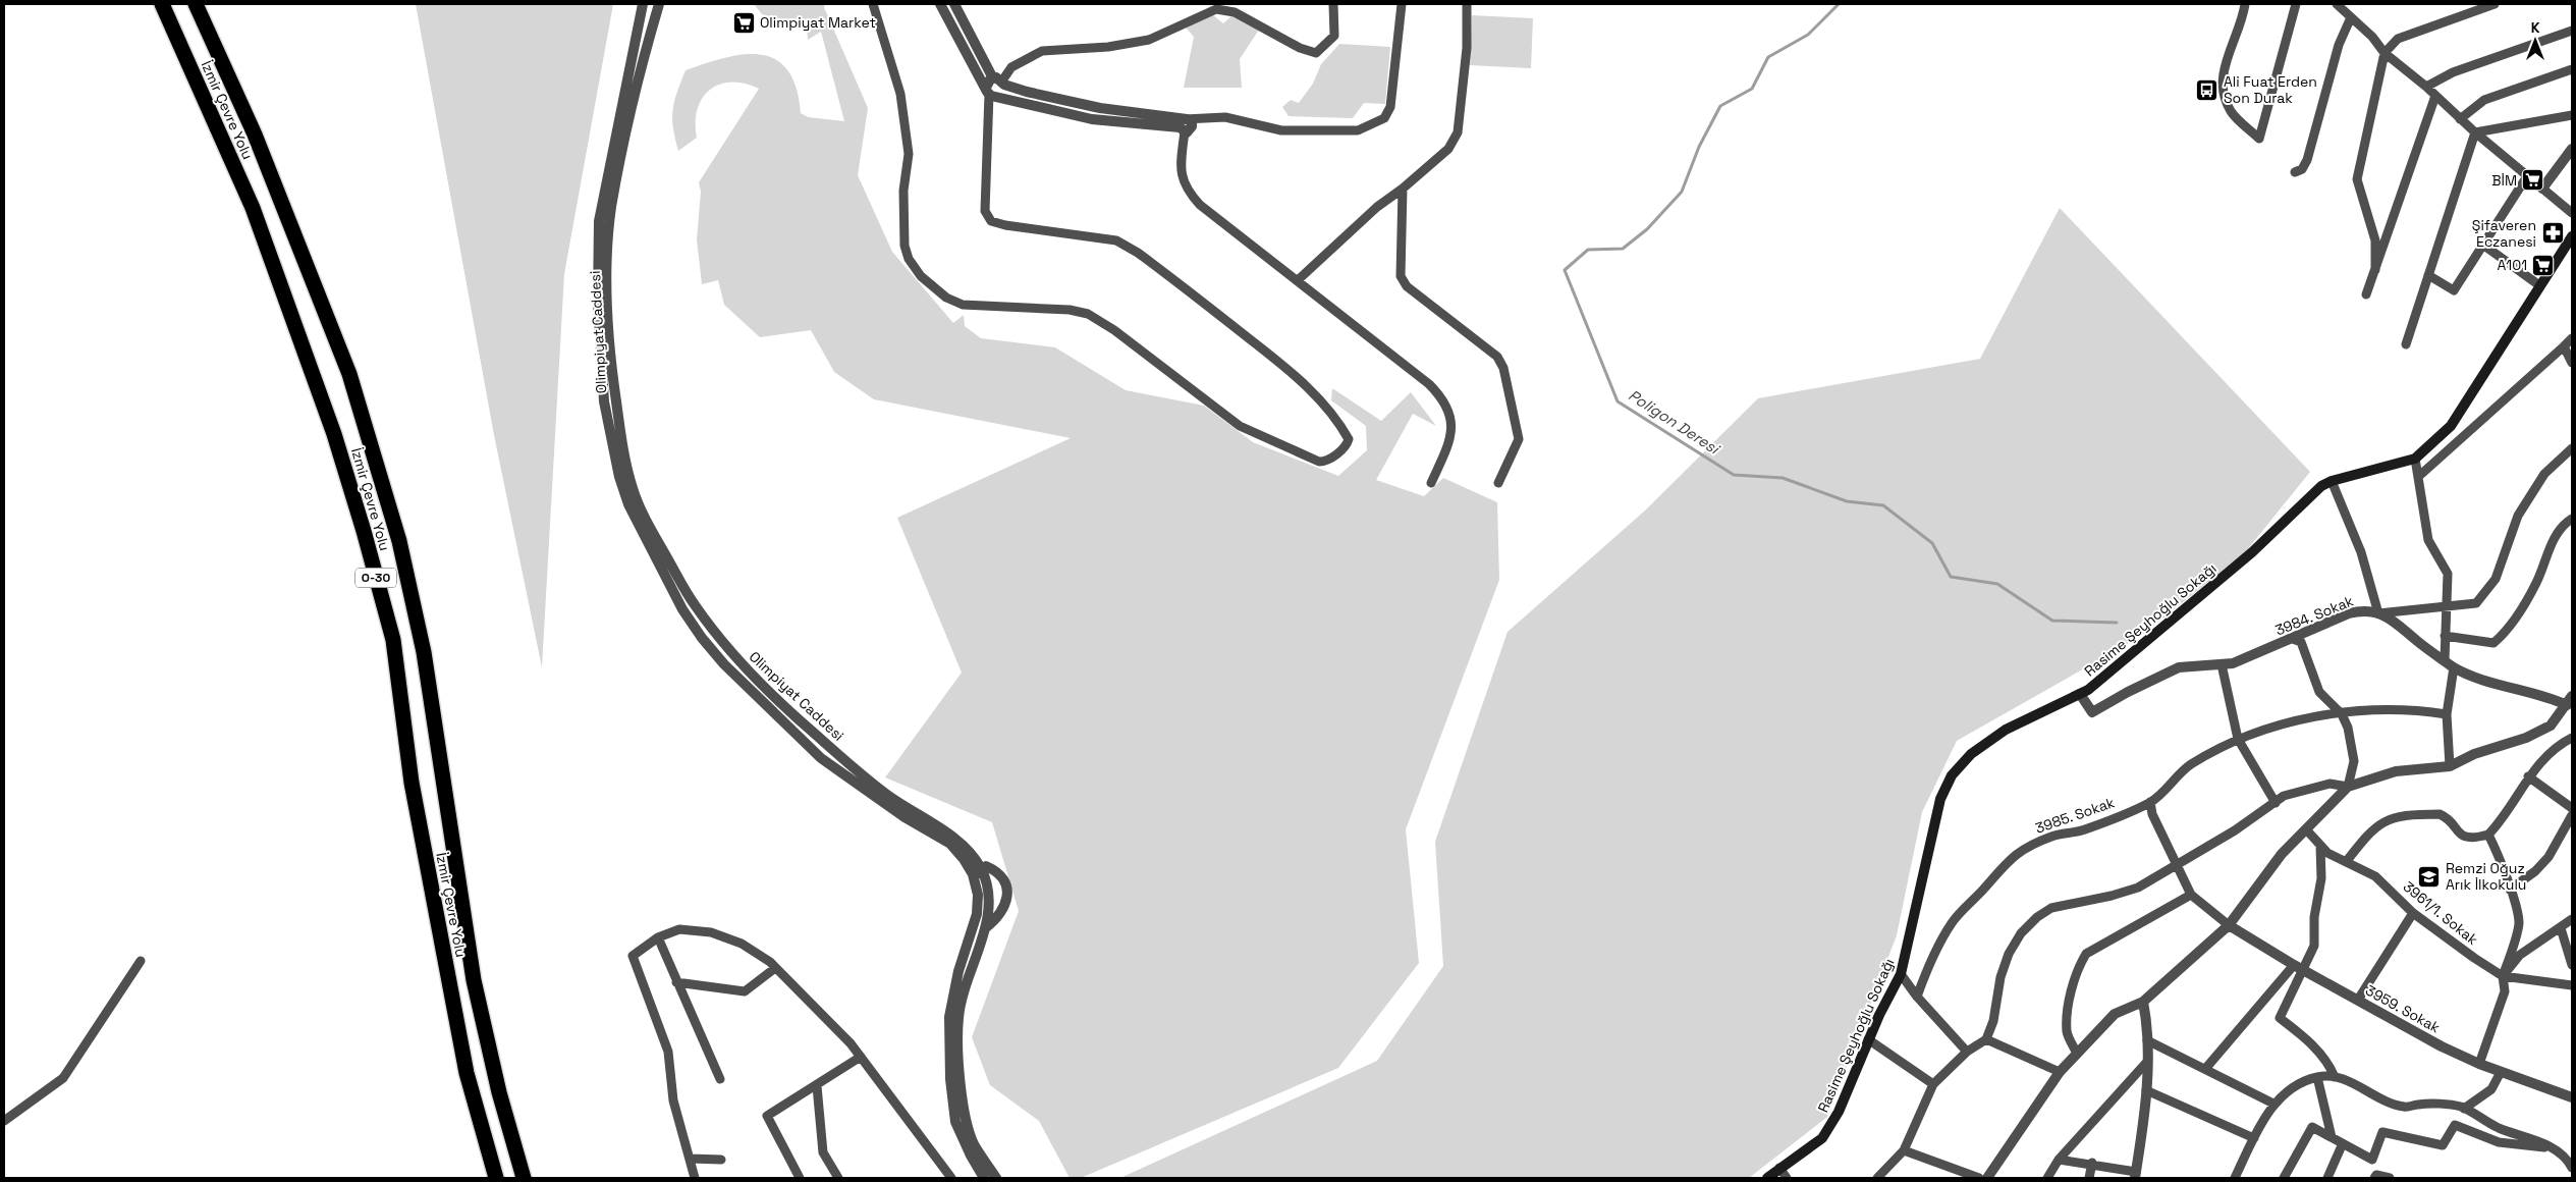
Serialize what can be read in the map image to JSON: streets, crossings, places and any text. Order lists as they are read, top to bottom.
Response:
{
  "streets": {
    "highway": ["İzmir Çevre Yolu", "O-30"],
    "main road": ["Rasime Şeyhoğlu Sokağı"],
    "street": [
      "Olimpiyat Caddesi",
      "3984. Sokak",
      "3985. Sokak",
      "3961/1. Sokak",
      "3959. Sokak"
    ]
  },
  "crossings": [
    ["3984. Sokak", "Rasime Şeyhoğlu Sokağı"]
  ],
  "water": ["Poligon Deresi"],
  "places": {
    "supermarket": ["Olimpiyat Market", "BİM", "A101"],
    "bus stop": ["Ali Fuat Erden Son Durak"],
    "pharmacy": ["Şifaveren Eczanesi"],
    "school or university": ["Remzi Oğuz Arık İlkokulu"]
  },
  "north": "top"
}
